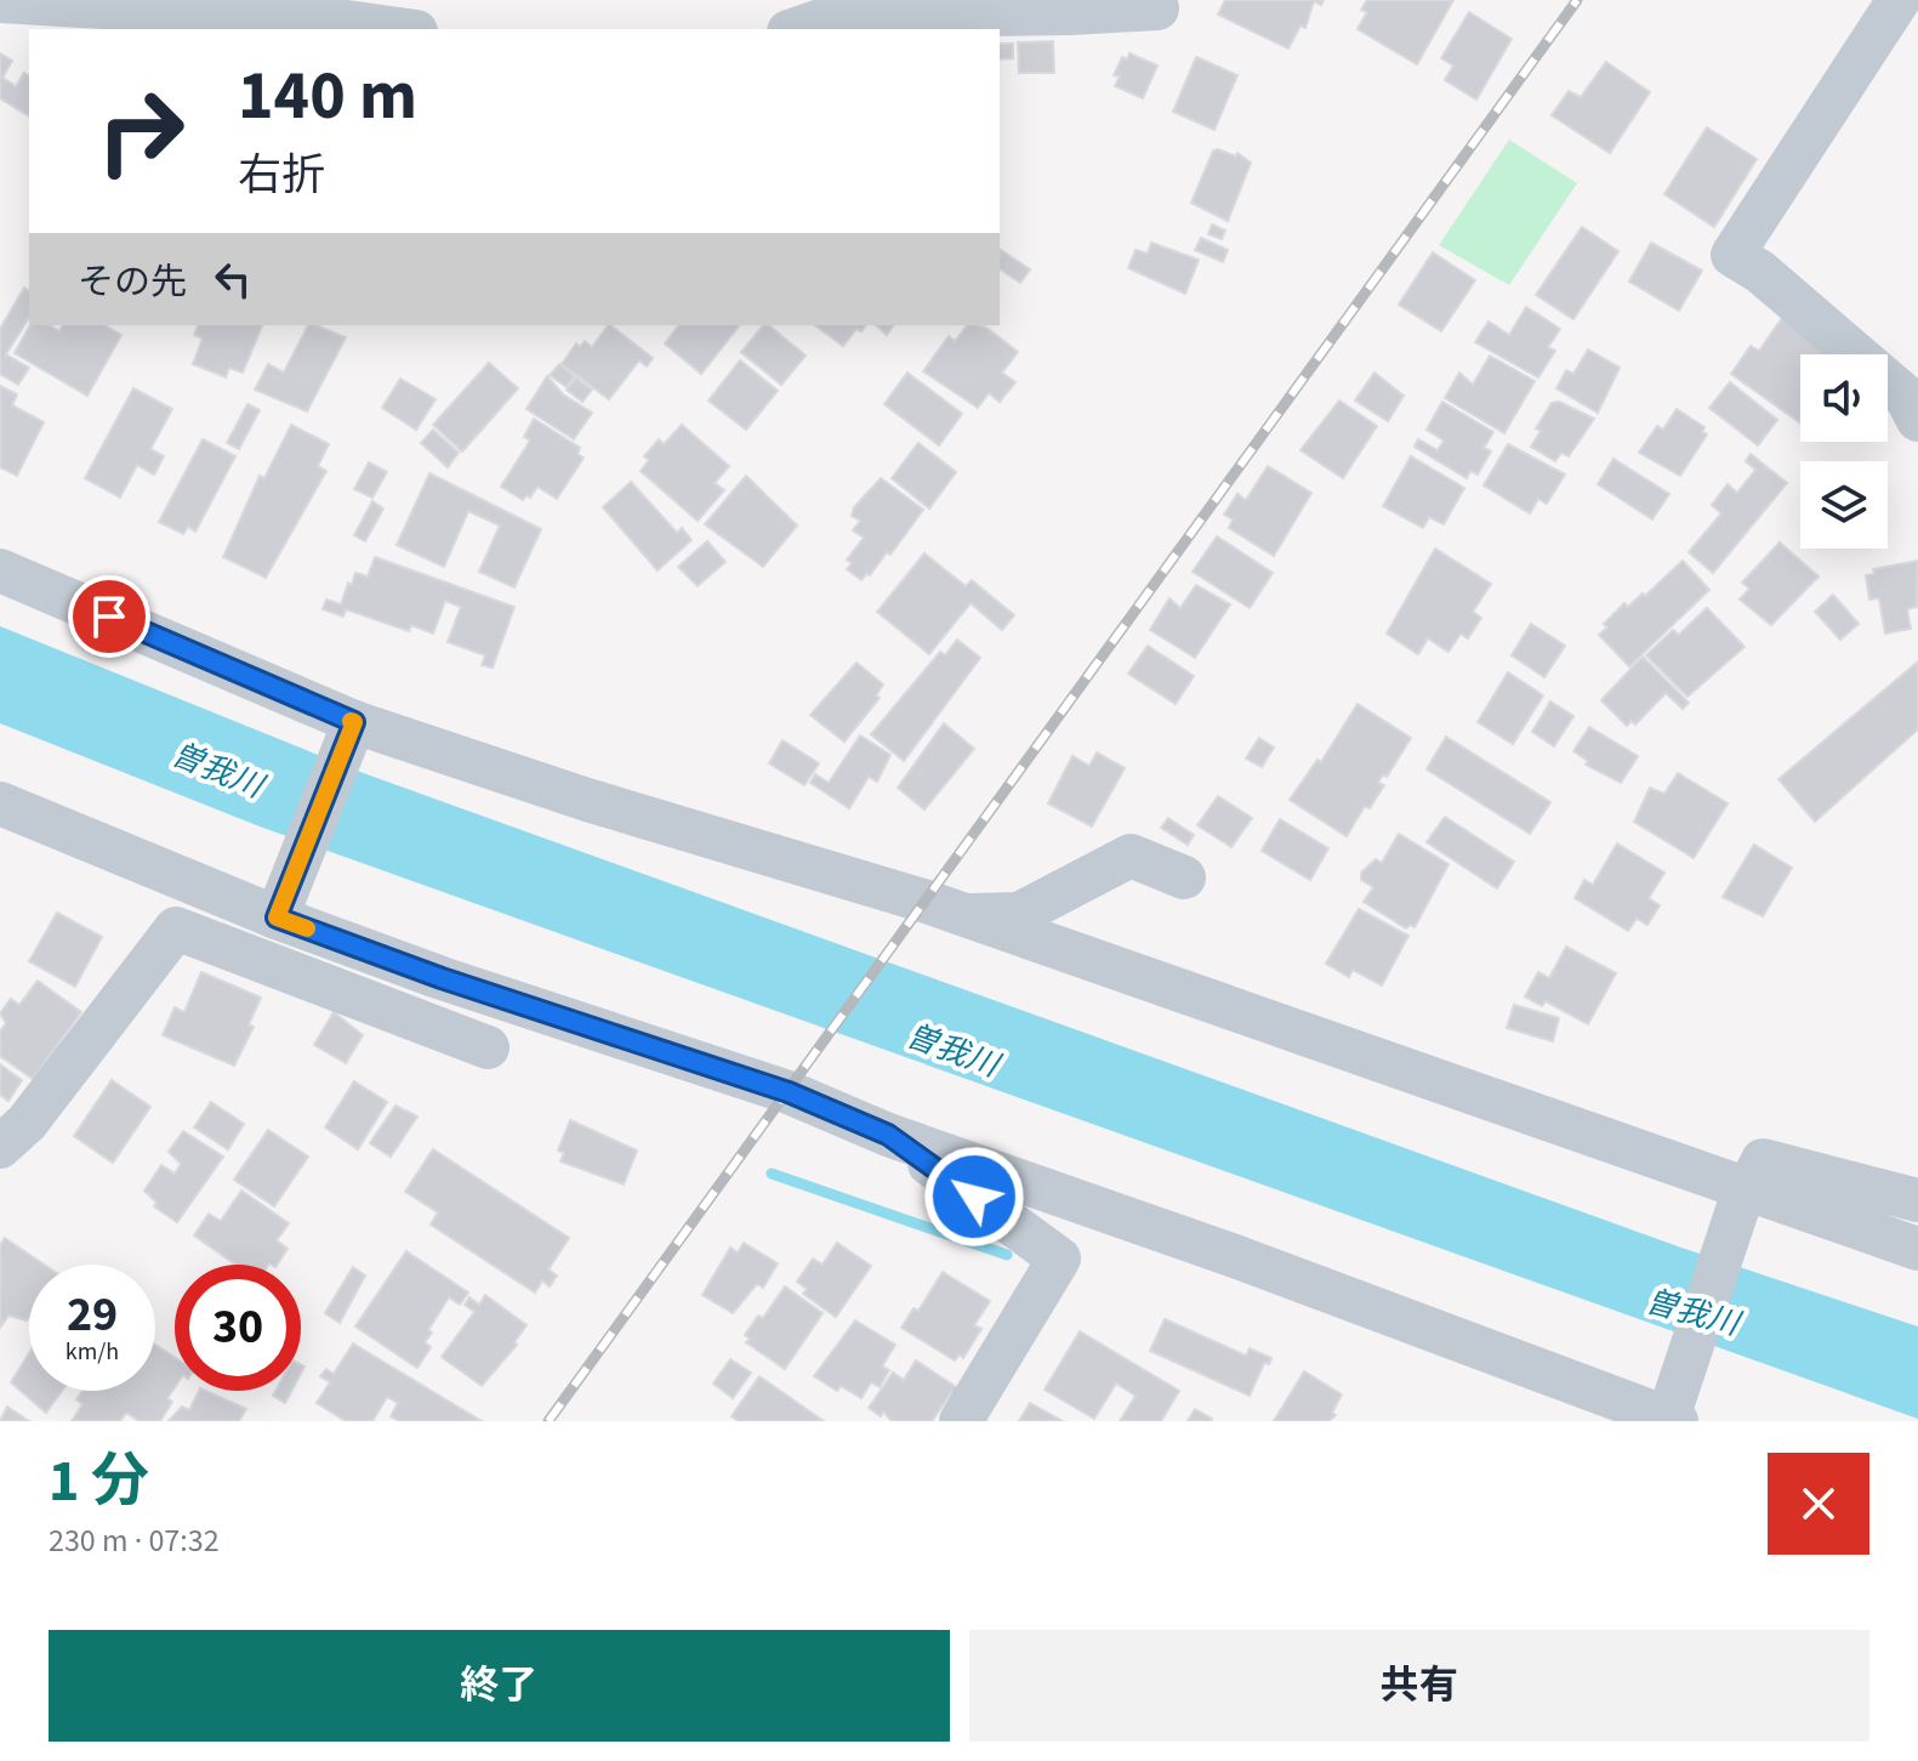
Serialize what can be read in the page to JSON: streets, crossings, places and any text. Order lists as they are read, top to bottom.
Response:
{
  "water": ["曽我川"],
  "page": {
    "turn": ["140 m", "右折"],
    "then": "その先",
    "speed": "29 km/h",
    "limit": "30",
    "heading": ["1 分", "230 m · 07:32"],
    "buttons": ["終了", "共有"]
  }
}
